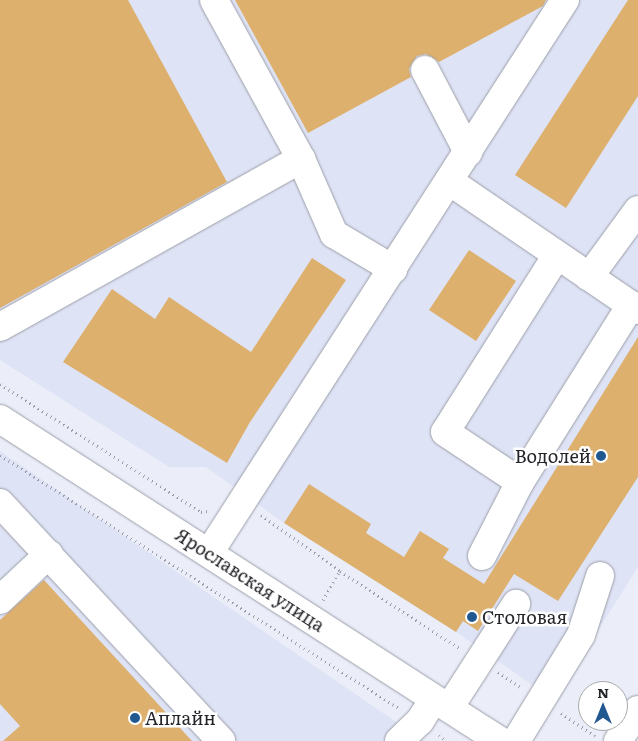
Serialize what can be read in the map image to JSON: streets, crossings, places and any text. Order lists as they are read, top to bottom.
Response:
{
  "streets": {
    "street": ["Ярославская улица"]
  },
  "places": ["Водолей", "Столовая", "Аплайн"],
  "north": "top"
}
